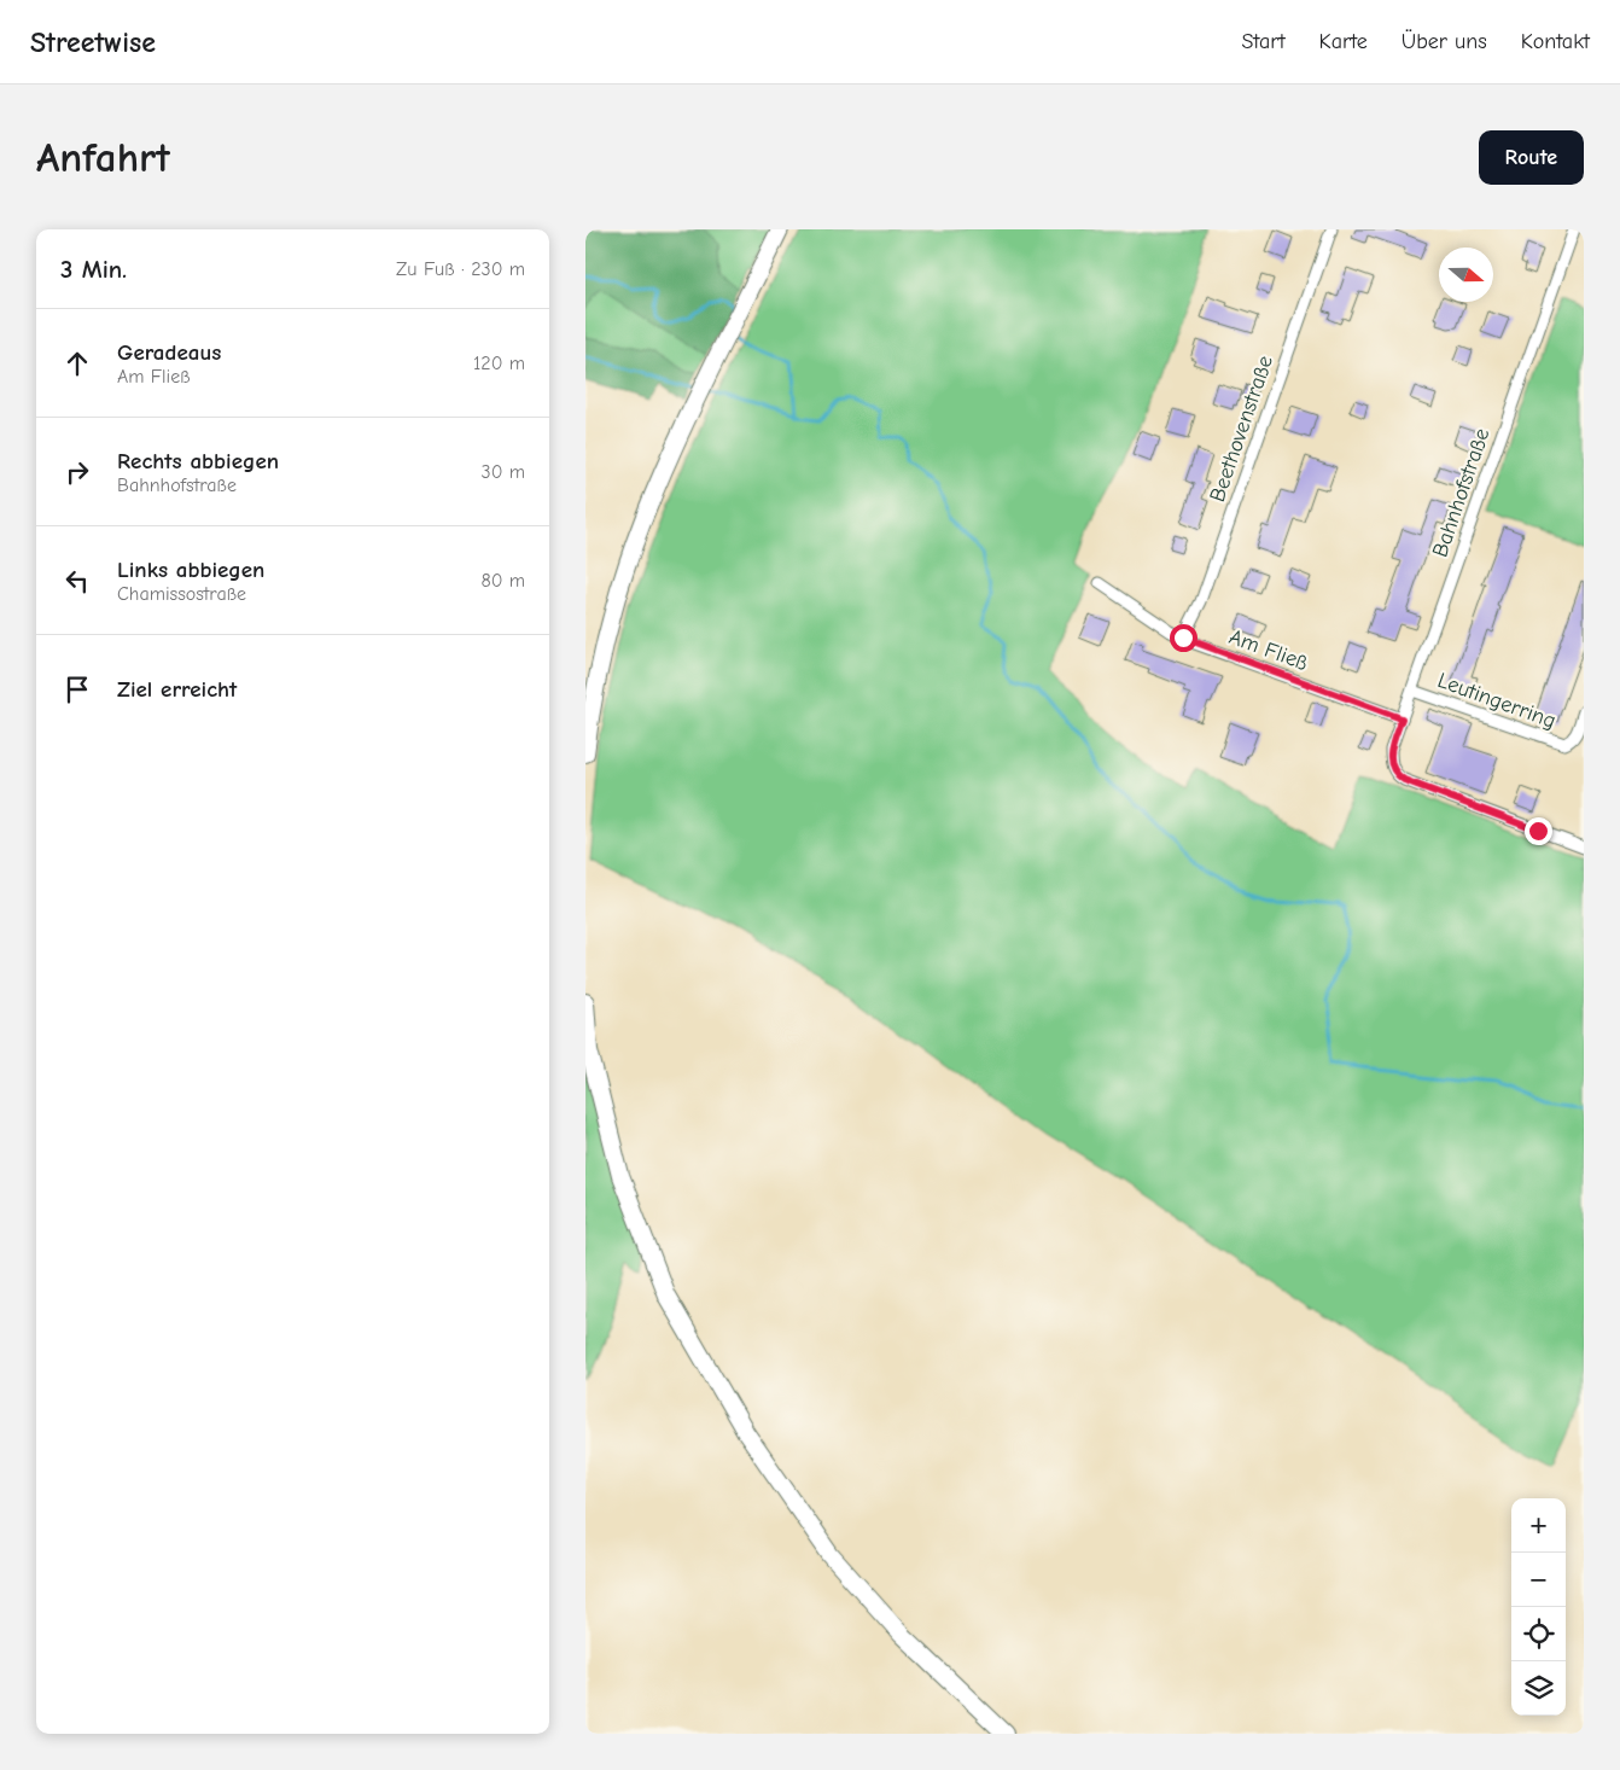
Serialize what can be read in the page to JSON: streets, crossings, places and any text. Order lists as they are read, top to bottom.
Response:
{
  "streets": {
    "street": [
      "Beethovenstraße",
      "Bahnhofstraße",
      "Am Fließ",
      "Leutingerring"
    ]
  },
  "crossings": [
    ["Beethovenstraße", "Am Fließ"],
    ["Bahnhofstraße", "Am Fließ"],
    ["Bahnhofstraße", "Leutingerring"]
  ],
  "north": "right",
  "page": {
    "header": "Streetwise",
    "nav": [
      "Start",
      "Karte",
      "Über uns",
      "Kontakt"
    ],
    "buttons": "Route",
    "title": "Anfahrt",
    "heading": ["3 Min.", "Zu Fuß · 230 m"],
    "list": [
      ["Geradeaus", "Am Fließ", "120 m"],
      ["Rechts abbiegen", "Bahnhofstraße", "30 m"],
      ["Links abbiegen", "Chamissostraße", "80 m"],
      "Ziel erreicht"
    ],
    "map_buttons": ["+", "−"]
  }
}
